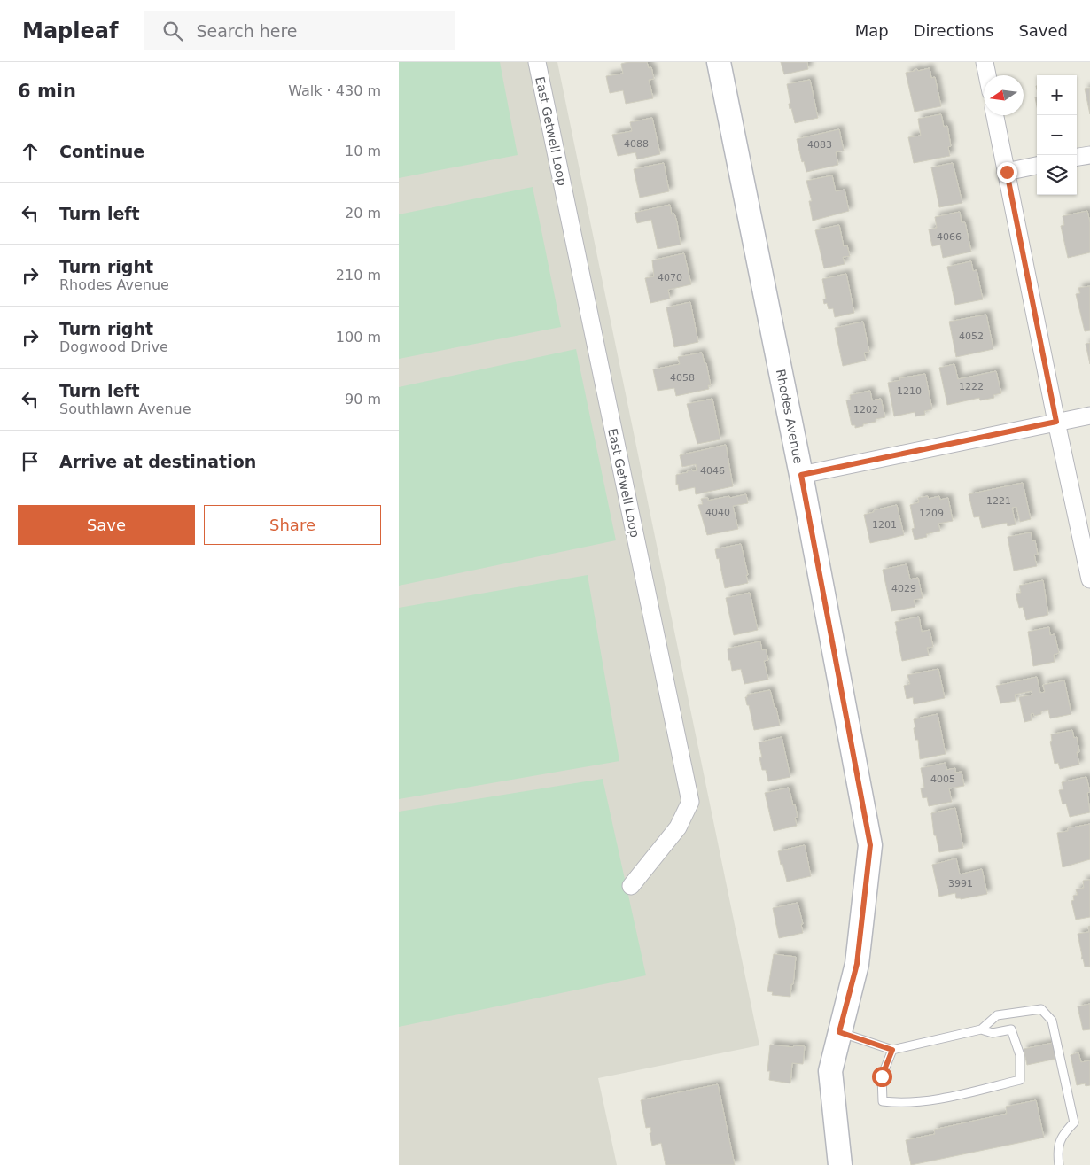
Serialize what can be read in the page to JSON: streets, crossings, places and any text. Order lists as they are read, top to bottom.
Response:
{
  "streets": {
    "main road": ["Rhodes Avenue"],
    "street": ["East Getwell Loop"]
  },
  "house_numbers": [
    "4088",
    "4083",
    "4066",
    "4070",
    "4052",
    "4058",
    "1222",
    "1210",
    "1202",
    "4046",
    "1221",
    "4040",
    "1209",
    "1201",
    "4029",
    "4005",
    "3991"
  ],
  "north": "left",
  "page": {
    "header": "Mapleaf",
    "search": "Search here",
    "nav": ["Map", "Directions", "Saved"],
    "heading": ["6 min", "Walk · 430 m"],
    "map_buttons": ["+", "−"],
    "list": [
      ["Continue", "10 m"],
      ["Turn left", "20 m"],
      ["Turn right", "Rhodes Avenue", "210 m"],
      ["Turn right", "Dogwood Drive", "100 m"],
      ["Turn left", "Southlawn Avenue", "90 m"],
      "Arrive at destination"
    ],
    "buttons": ["Save", "Share"]
  }
}
